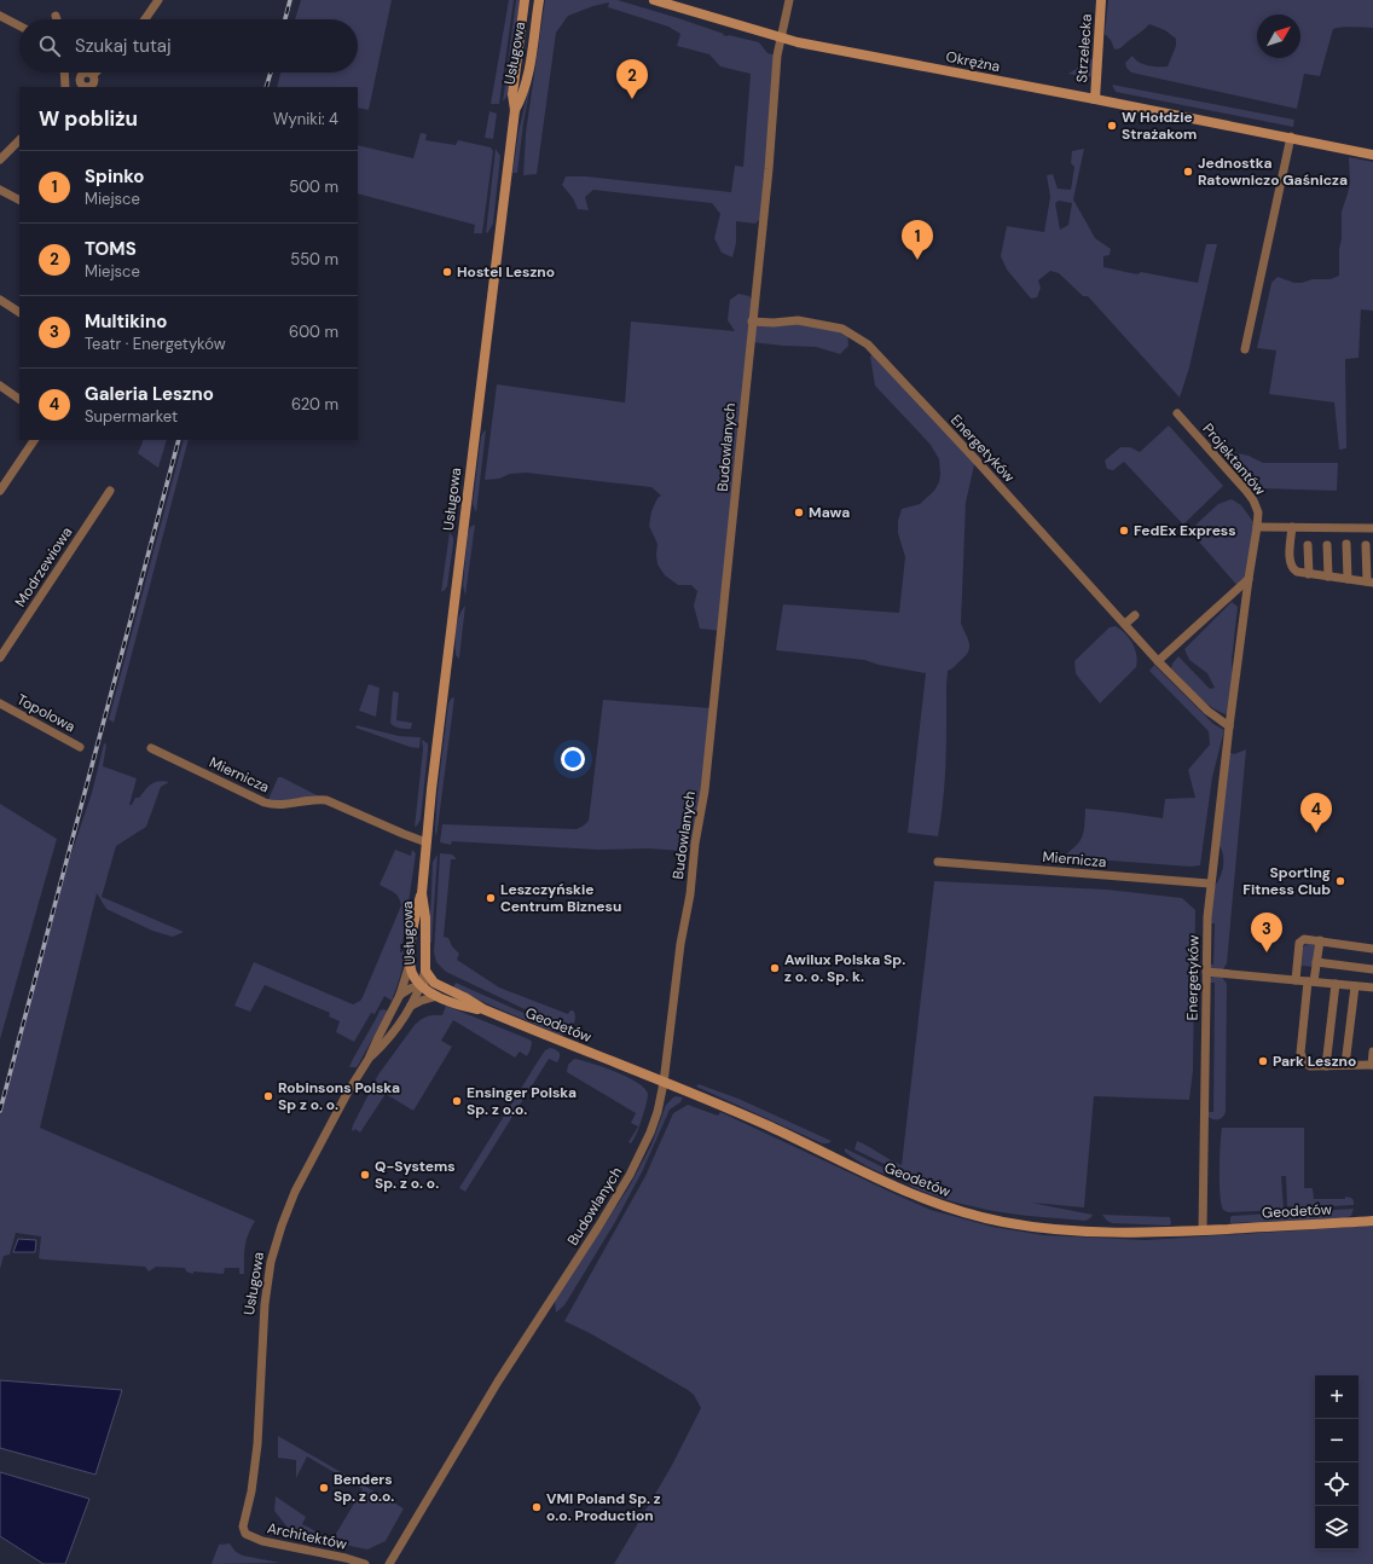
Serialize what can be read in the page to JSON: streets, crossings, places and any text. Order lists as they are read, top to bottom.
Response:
{
  "streets": {
    "street": [
      "Strzelecka",
      "Usługowa",
      "Okrężna",
      "Budowlanych",
      "Energetyków",
      "Projektantów",
      "Modrzewiowa",
      "Topolowa",
      "Miernicza",
      "Geodetów",
      "Architektów"
    ]
  },
  "crossings": [
    ["Strzelecka", "Okrężna"],
    ["Usługowa", "Miernicza"],
    ["Usługowa", "Geodetów"],
    ["Usługowa", "Architektów"],
    ["Okrężna", "Budowlanych"],
    ["Budowlanych", "Energetyków"],
    ["Budowlanych", "Geodetów"],
    ["Energetyków", "Projektantów"],
    ["Energetyków", "Miernicza"],
    ["Energetyków", "Geodetów"]
  ],
  "places": [
    "W Hołdzie Strażakom",
    "Jednostka Ratowniczo Gaśnicza",
    "Hostel Leszno",
    "Mawa",
    "FedEx Express",
    "Sporting Fitness Club",
    "Leszczyńskie Centrum Biznesu",
    "Awilux Polska Sp. z o. o. Sp. k.",
    "Park Leszno",
    "Robinsons Polska Sp z o. o.",
    "Ensinger Polska Sp. z o.o.",
    "Q-Systems Sp. z o. o.",
    "Benders Sp. z o.o.",
    "VMI Poland Sp. z o.o. Production"
  ],
  "north": "top right",
  "page": {
    "search": "Szukaj tutaj",
    "pins": [
      "2",
      "1",
      "4",
      "3"
    ],
    "heading": ["W pobliżu", "Wyniki: 4"],
    "list": [
      {
        "mark": "1",
        "name": "Spinko",
        "note": "Miejsce",
        "value": "500 m"
      },
      {
        "mark": "2",
        "name": "TOMS",
        "note": "Miejsce",
        "value": "550 m"
      },
      {
        "mark": "3",
        "name": "Multikino",
        "note": "Teatr · Energetyków",
        "value": "600 m"
      },
      {
        "mark": "4",
        "name": "Galeria Leszno",
        "note": "Supermarket",
        "value": "620 m"
      }
    ],
    "map_buttons": ["+", "−"]
  }
}
